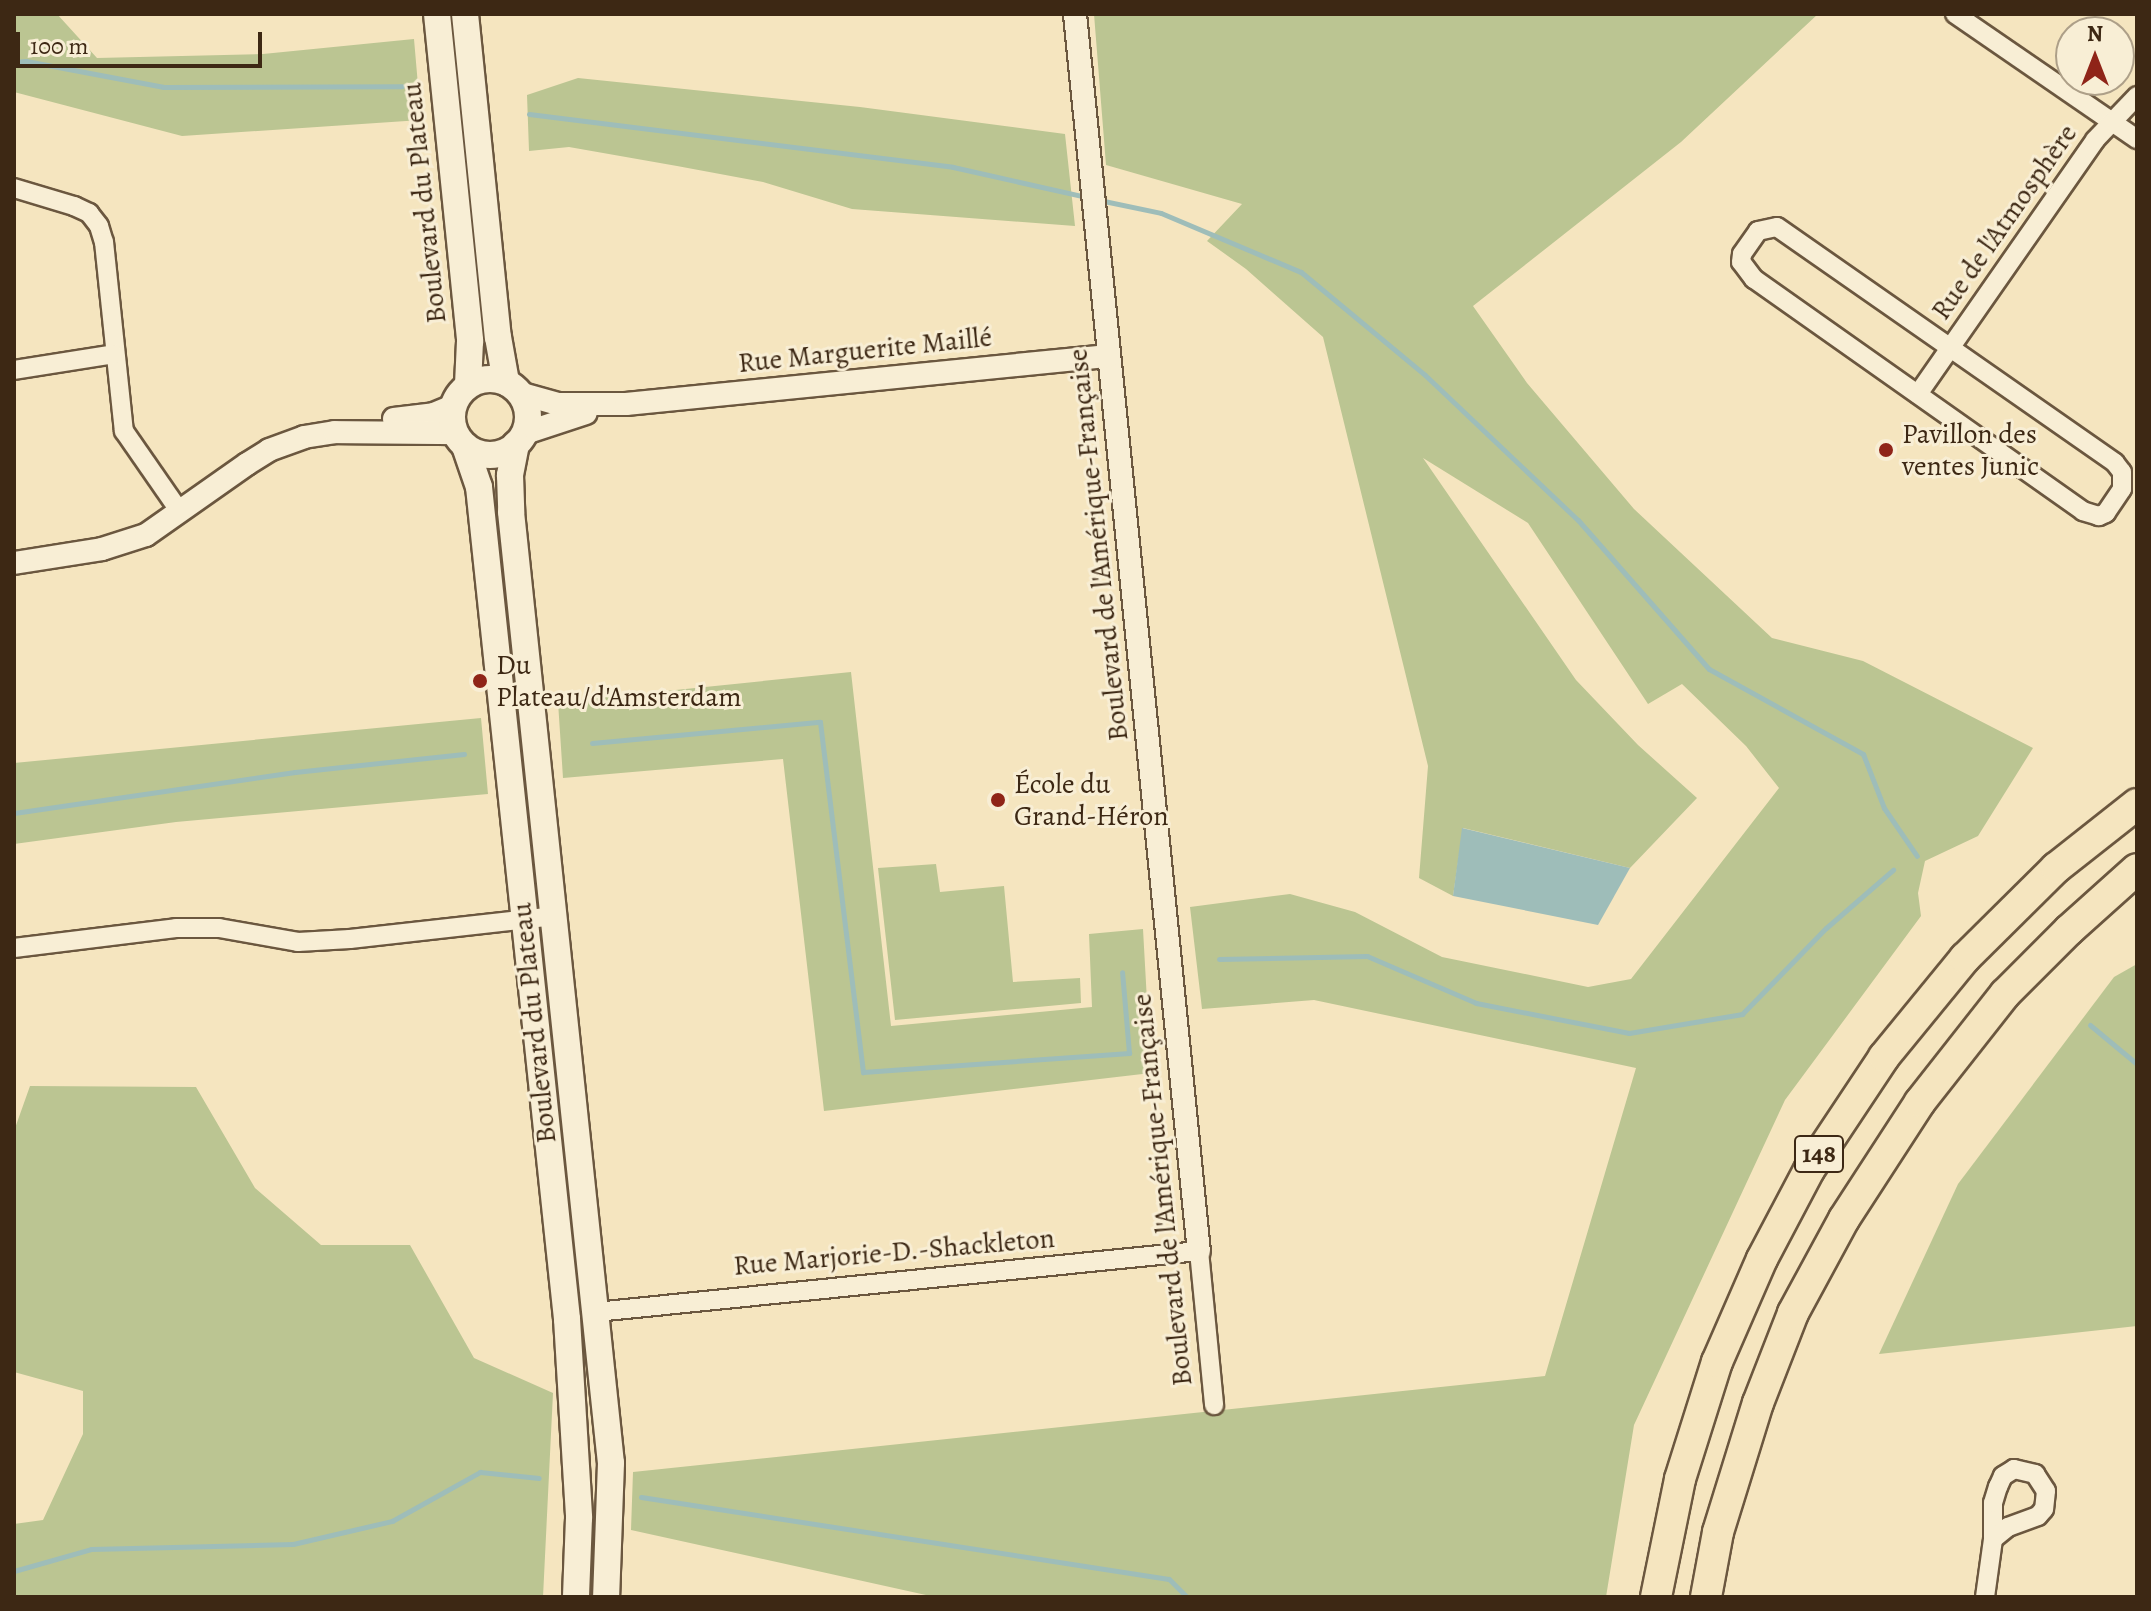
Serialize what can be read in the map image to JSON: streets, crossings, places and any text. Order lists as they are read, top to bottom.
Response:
{
  "streets": {
    "highway": ["148"],
    "main road": ["Boulevard du Plateau"],
    "street": [
      "Rue de l'Atmosphère",
      "Rue Marguerite Maillé",
      "Boulevard de l'Amérique-Française",
      "Rue Marjorie-D.-Shackleton"
    ]
  },
  "crossings": [
    ["Boulevard du Plateau", "Rue Marguerite Maillé"],
    ["Boulevard du Plateau", "Rue Marjorie-D.-Shackleton"],
    ["Rue Marguerite Maillé", "Boulevard de l'Amérique-Française"],
    ["Boulevard de l'Amérique-Française", "Rue Marjorie-D.-Shackleton"]
  ],
  "places": ["Pavillon des ventes Junic", "Du Plateau/d'Amsterdam", "École du Grand-Héron"],
  "scale_bar": "100 m",
  "north": "top"
}
